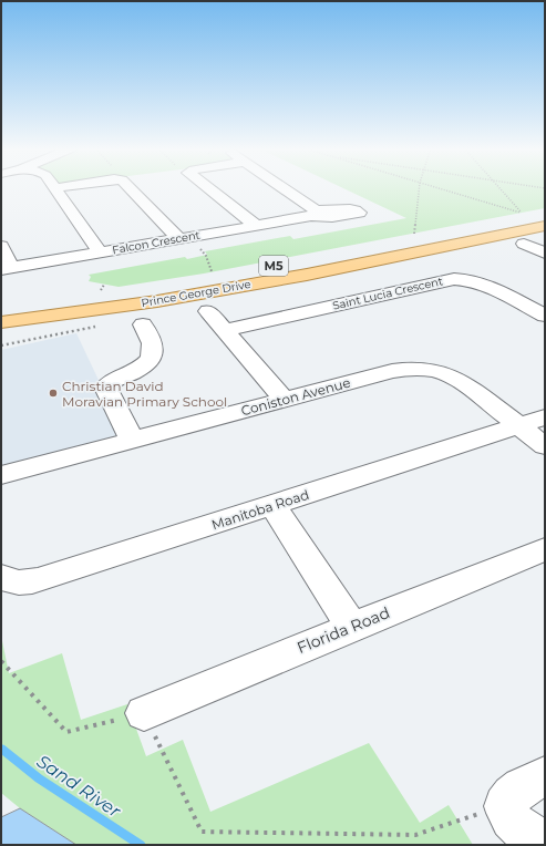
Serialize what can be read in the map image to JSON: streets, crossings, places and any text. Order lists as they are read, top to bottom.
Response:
{
  "streets": {
    "main road": ["M5", "Prince George Drive"],
    "street": [
      "Falcon Crescent",
      "Saint Lucia Crescent",
      "Coniston Avenue",
      "Manitoba Road",
      "Florida Road"
    ]
  },
  "crossings": [
    ["Coniston Avenue", "Manitoba Road"]
  ],
  "water": ["Sand River"],
  "places": ["Christian David Moravian Primary School"]
}
